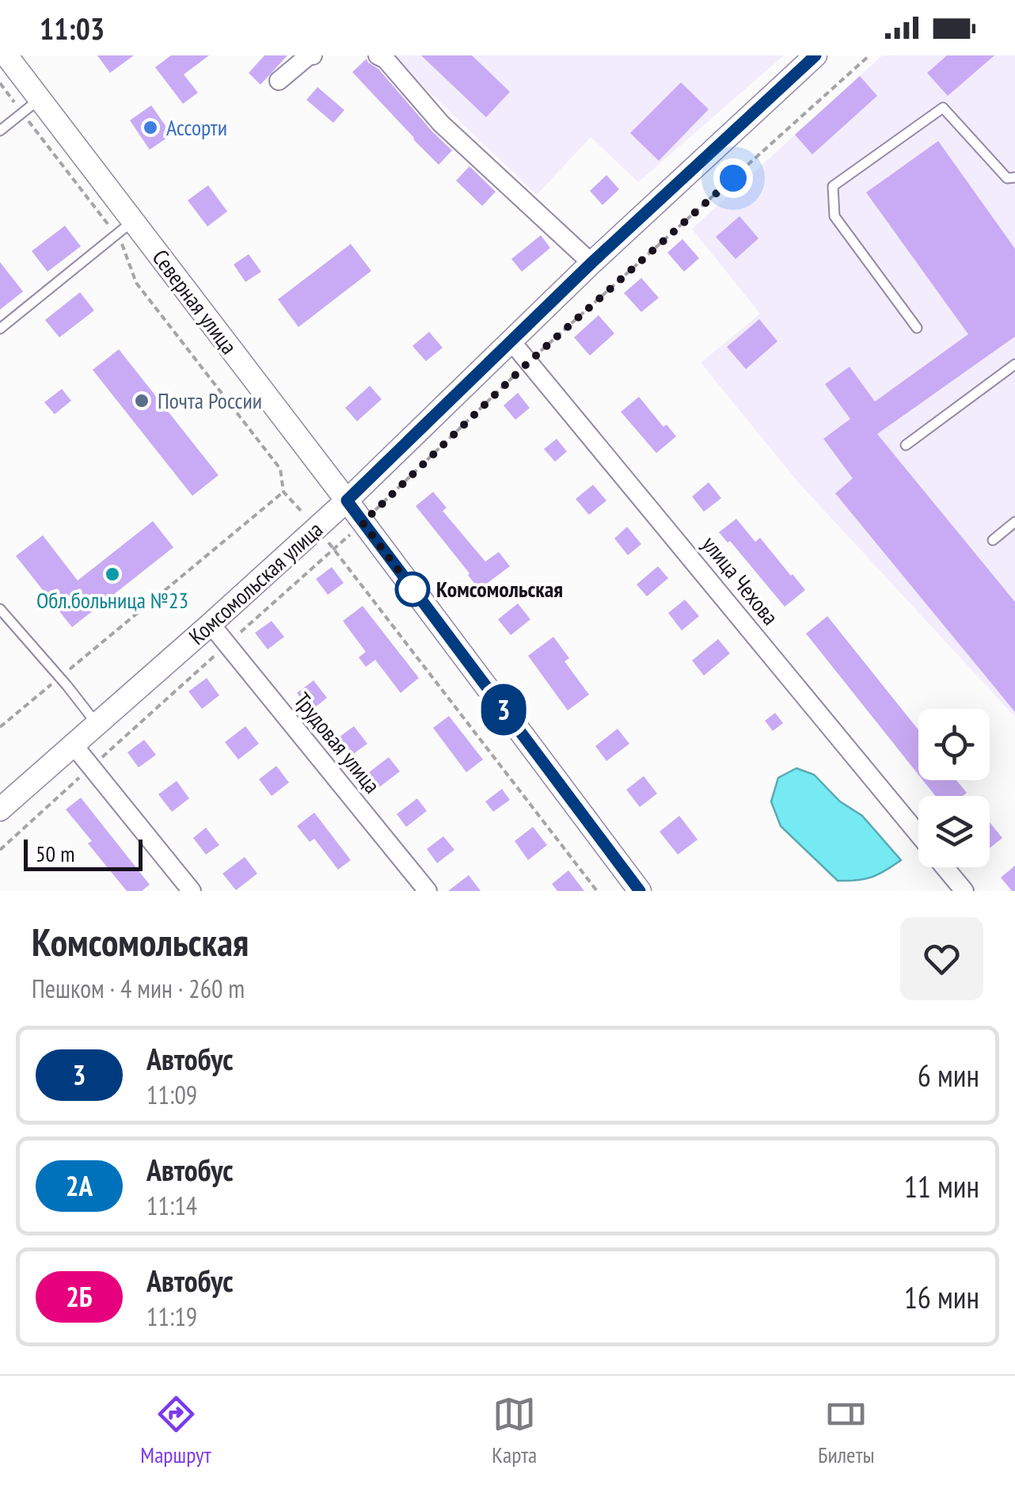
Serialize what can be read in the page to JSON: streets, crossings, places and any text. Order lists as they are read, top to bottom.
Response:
{
  "streets": {
    "street": [
      "Северная улица",
      "улица Чехова",
      "Комсомольская улица",
      "Трудовая улица"
    ]
  },
  "crossings": [
    ["Северная улица", "Комсомольская улица"],
    ["улица Чехова", "Комсомольская улица"],
    ["Комсомольская улица", "Трудовая улица"]
  ],
  "places": [
    "Ассорти",
    "Почта России",
    "Обл.больница №23",
    "Комсомольская"
  ],
  "lines": ["bus line 3"],
  "scale_bar": "50 m",
  "page": {
    "status": "11:03",
    "on_map": "3",
    "scale": "50 m",
    "heading": ["Комсомольская", "Пешком · 4 мин · 260 m"],
    "list": [
      {
        "mark": "3",
        "name": "Автобус",
        "note": "11:09",
        "value": "6 мин"
      },
      {
        "mark": "2А",
        "name": "Автобус",
        "note": "11:14",
        "value": "11 мин"
      },
      {
        "mark": "2Б",
        "name": "Автобус",
        "note": "11:19",
        "value": "16 мин"
      }
    ],
    "tabs": ["Маршрут", "Карта", "Билеты"]
  }
}
